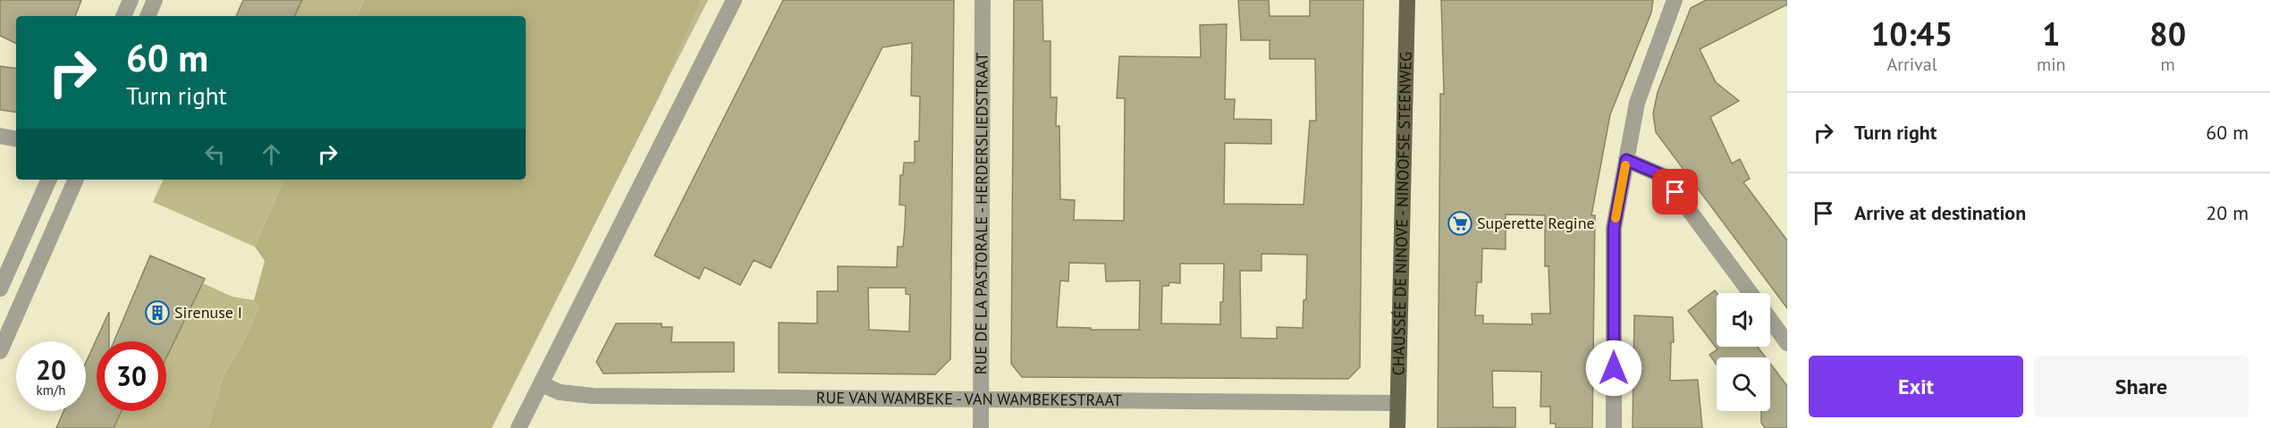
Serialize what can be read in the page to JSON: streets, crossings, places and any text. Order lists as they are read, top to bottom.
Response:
{
  "streets": {
    "main road": ["CHAUSSÉE DE NINOVE - NINOOFSE STEENWEG"],
    "street": ["RUE DE LA PASTORALE - HERDERSLIEDSTRAAT", "RUE VAN WAMBEKE - VAN WAMBEKESTRAAT"]
  },
  "crossings": [
    ["CHAUSSÉE DE NINOVE - NINOOFSE STEENWEG", "RUE VAN WAMBEKE - VAN WAMBEKESTRAAT"],
    ["RUE DE LA PASTORALE - HERDERSLIEDSTRAAT", "RUE VAN WAMBEKE - VAN WAMBEKESTRAAT"]
  ],
  "places": {
    "supermarket": ["Superette Regine"],
    "building": ["Sirenuse I"]
  },
  "page": {
    "eta": [
      "10:45",
      "Arrival",
      "1",
      "min",
      "80",
      "m"
    ],
    "turn": ["60 m", "Turn right"],
    "list": [
      {
        "name": "Turn right",
        "value": "60 m"
      },
      {
        "name": "Arrive at destination",
        "value": "20 m"
      }
    ],
    "speed": "20 km/h",
    "limit": "30",
    "buttons": ["Exit", "Share"]
  }
}
